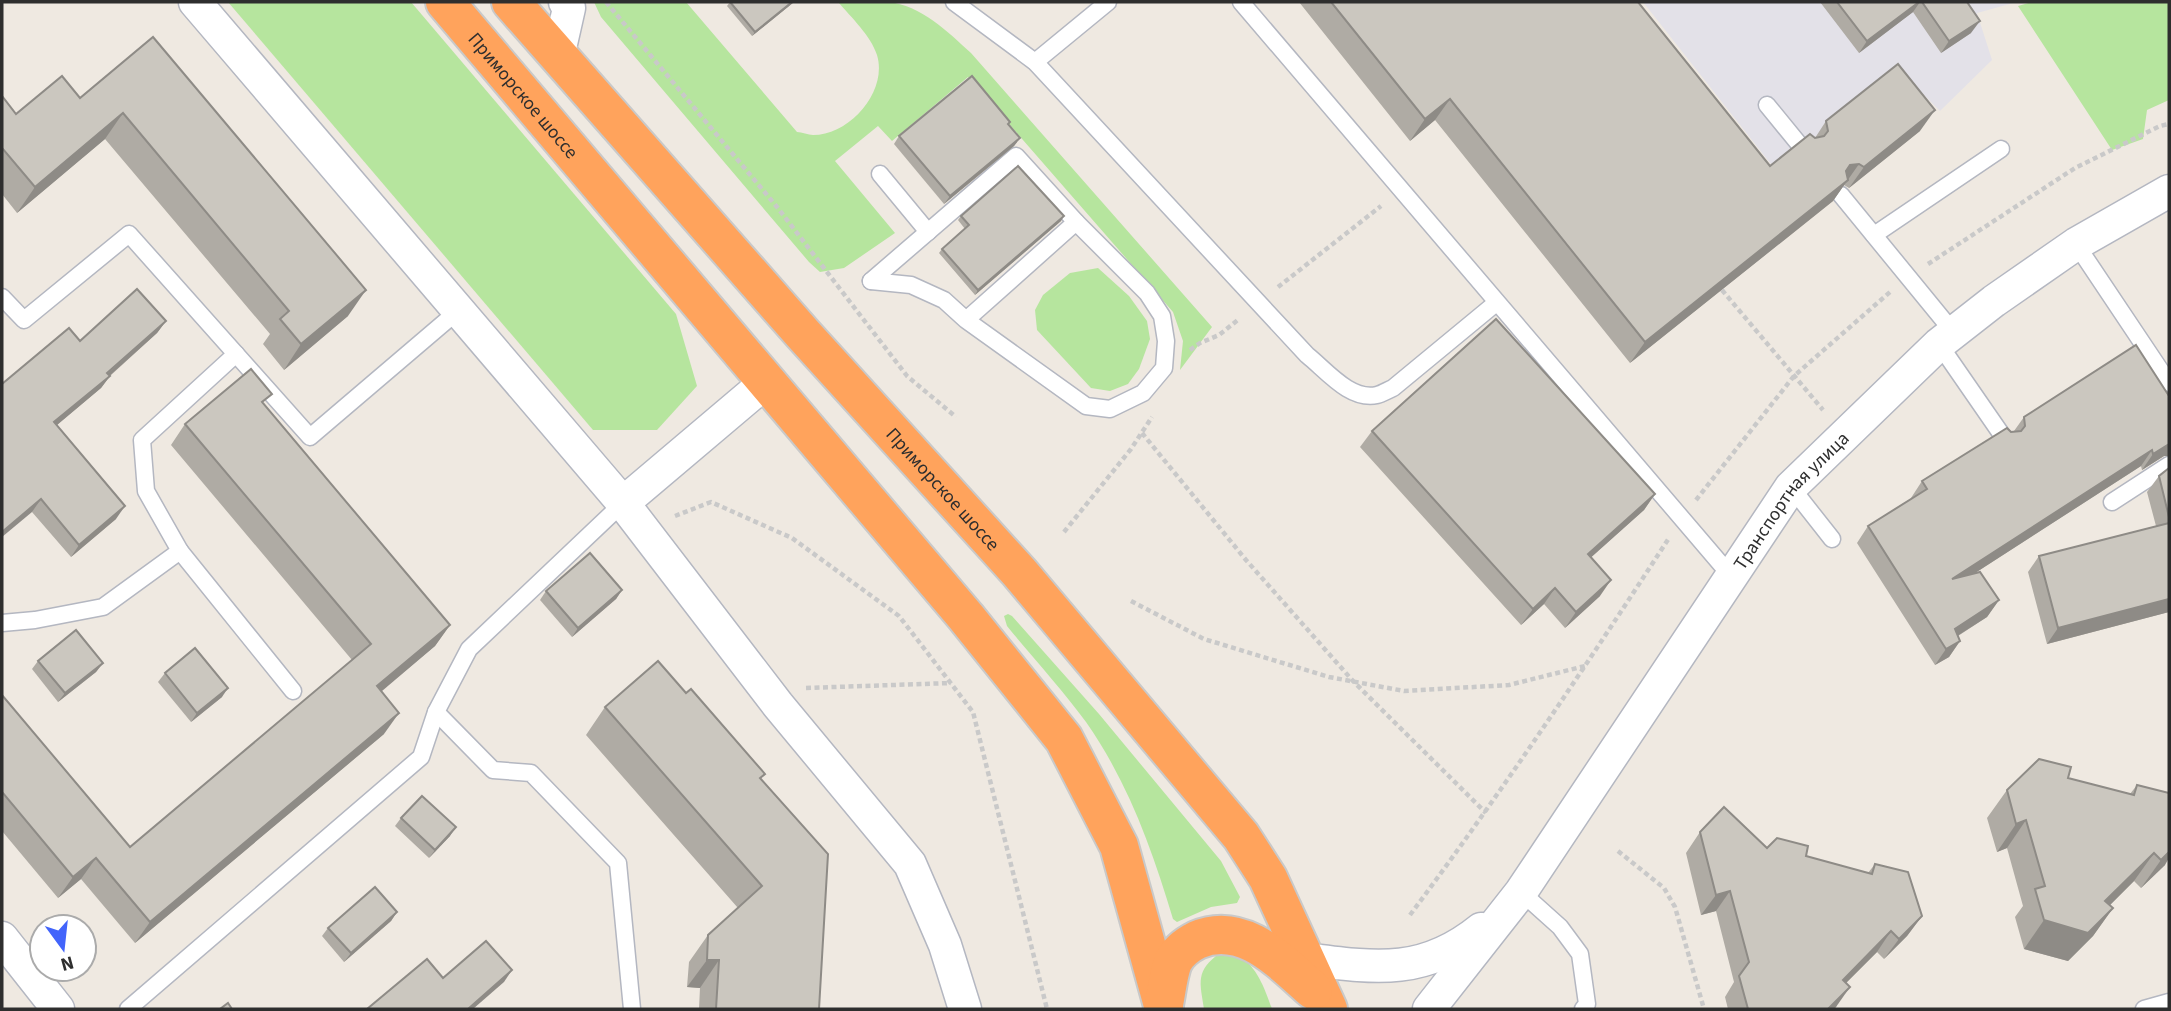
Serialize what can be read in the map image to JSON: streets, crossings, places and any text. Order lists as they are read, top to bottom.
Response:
{
  "streets": {
    "highway": ["Приморское шоссе"],
    "street": ["Транспортная улица"]
  },
  "crossings": [
    ["Приморское шоссе", "Транспортная улица"]
  ],
  "north": "bottom"
}
